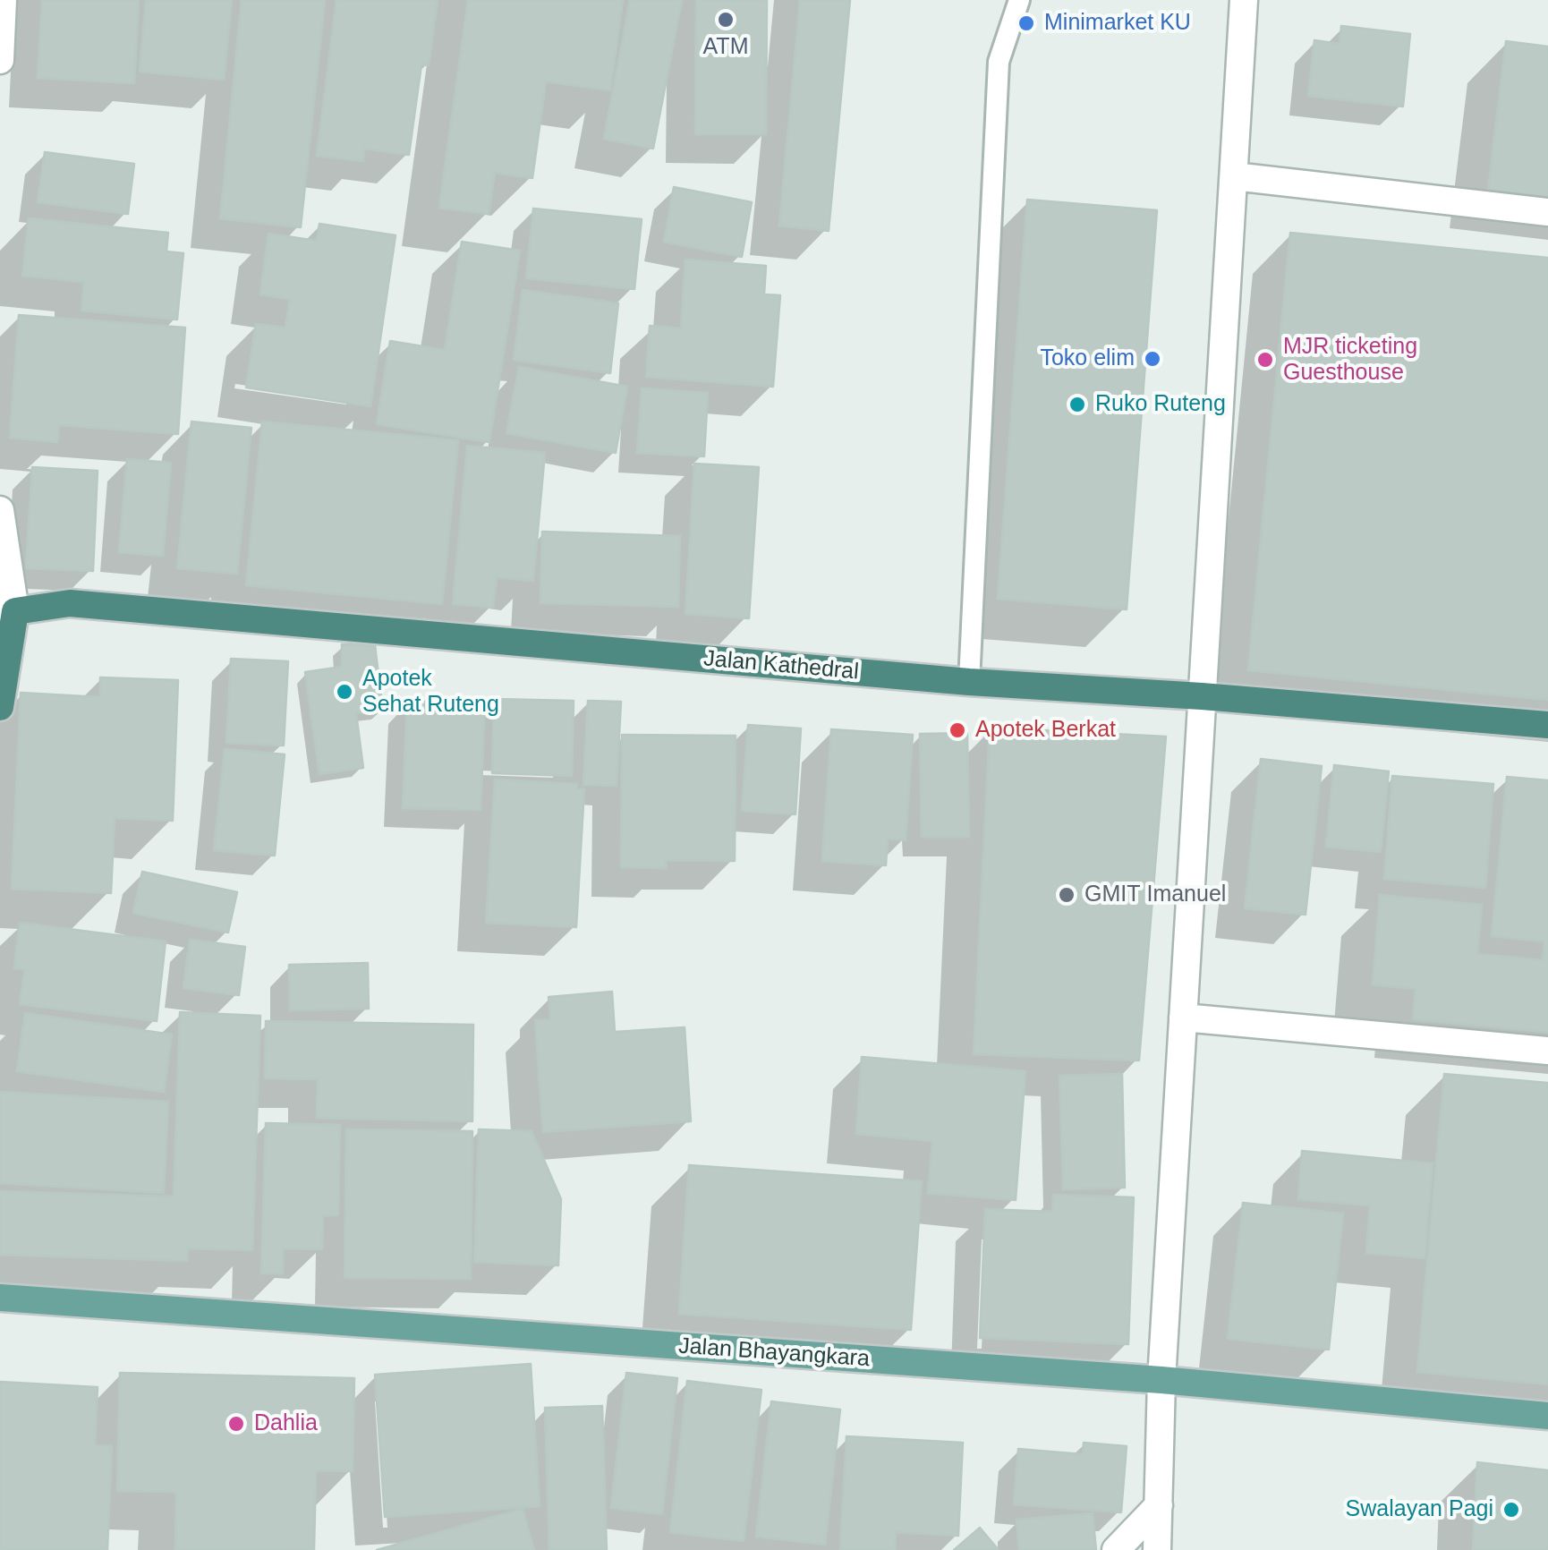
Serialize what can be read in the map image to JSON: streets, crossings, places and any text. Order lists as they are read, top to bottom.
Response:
{
  "streets": {
    "highway": ["Jalan Kathedral"],
    "main road": ["Jalan Bhayangkara"]
  },
  "places": [
    "ATM",
    "Minimarket KU",
    "Toko elim",
    "MJR ticketing Guesthouse",
    "Ruko Ruteng",
    "Apotek Sehat Ruteng",
    "Apotek Berkat",
    "GMIT Imanuel",
    "Dahlia",
    "Swalayan Pagi"
  ]
}
